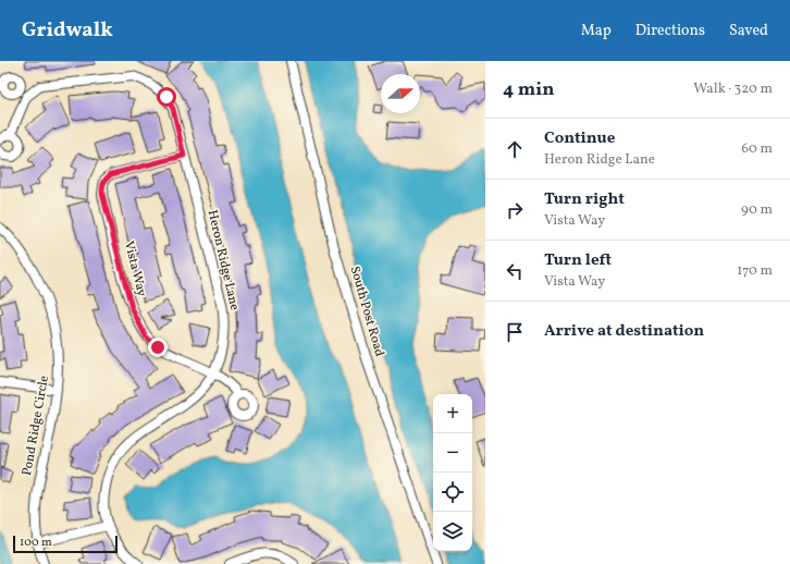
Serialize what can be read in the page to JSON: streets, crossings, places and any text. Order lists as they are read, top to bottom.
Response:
{
  "streets": {
    "street": [
      "Heron Ridge Lane",
      "Vista Way",
      "South Post Road",
      "Pond Ridge Circle"
    ]
  },
  "crossings": [
    ["Heron Ridge Lane", "Vista Way"]
  ],
  "scale_bar": "100 m",
  "north": "right",
  "page": {
    "header": "Gridwalk",
    "nav": ["Map", "Directions", "Saved"],
    "heading": ["4 min", "Walk · 320 m"],
    "list": [
      ["Continue", "Heron Ridge Lane", "60 m"],
      ["Turn right", "Vista Way", "90 m"],
      ["Turn left", "Vista Way", "170 m"],
      "Arrive at destination"
    ],
    "map_buttons": ["+", "−"],
    "scale": "100 m"
  }
}
